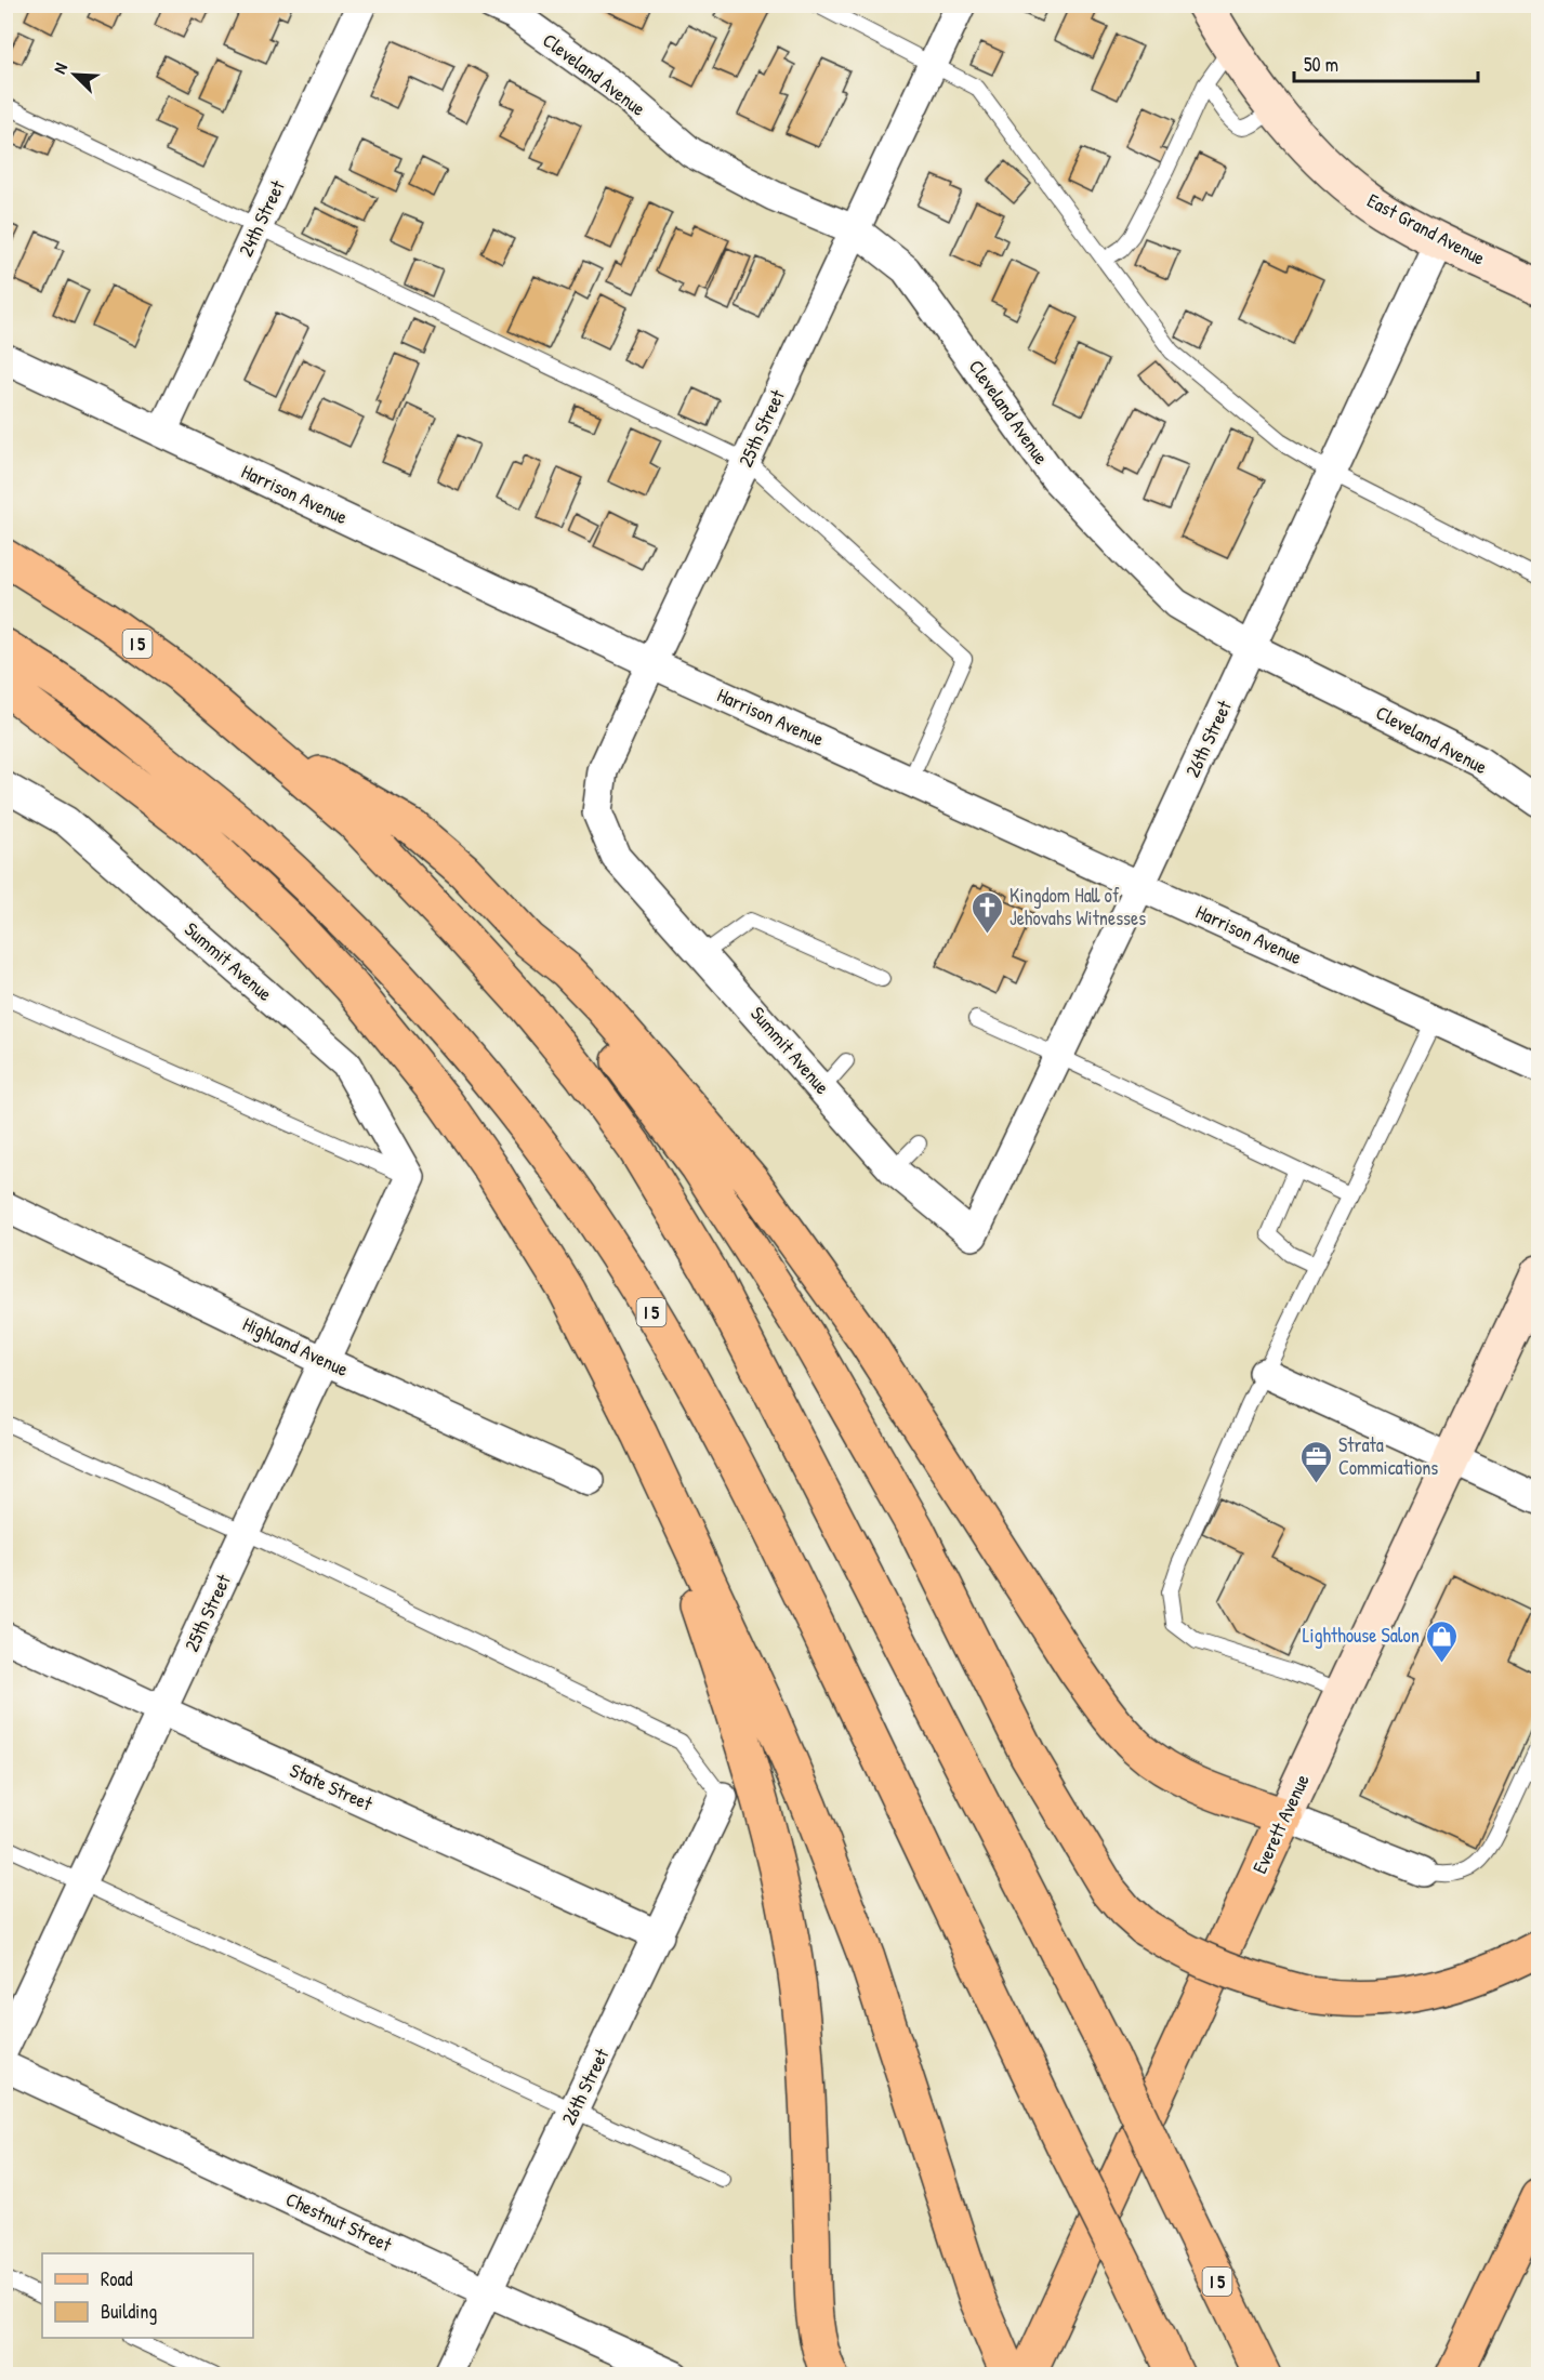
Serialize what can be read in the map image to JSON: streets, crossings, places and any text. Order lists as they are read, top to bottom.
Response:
{
  "streets": {
    "main road": ["East Grand Avenue", "I 5", "Everett Avenue"],
    "street": [
      "Cleveland Avenue",
      "24th Street",
      "25th Street",
      "Harrison Avenue",
      "26th Street",
      "Summit Avenue",
      "Highland Avenue",
      "State Street",
      "Chestnut Street"
    ]
  },
  "crossings": [
    ["Cleveland Avenue", "25th Street"],
    ["Cleveland Avenue", "26th Street"],
    ["24th Street", "Harrison Avenue"],
    ["East Grand Avenue", "26th Street"],
    ["25th Street", "Harrison Avenue"],
    ["25th Street", "Summit Avenue"],
    ["25th Street", "Highland Avenue"],
    ["25th Street", "State Street"],
    ["Harrison Avenue", "26th Street"],
    ["26th Street", "Summit Avenue"],
    ["26th Street", "State Street"],
    ["26th Street", "Chestnut Street"]
  ],
  "places": {
    "church": ["Kingdom Hall of Jehovahs Witnesses"],
    "office": ["Strata Commications"],
    "shop": ["Lighthouse Salon"]
  },
  "legend": ["Road", "Building"],
  "scale_bar": "50 m",
  "north": "top left"
}
